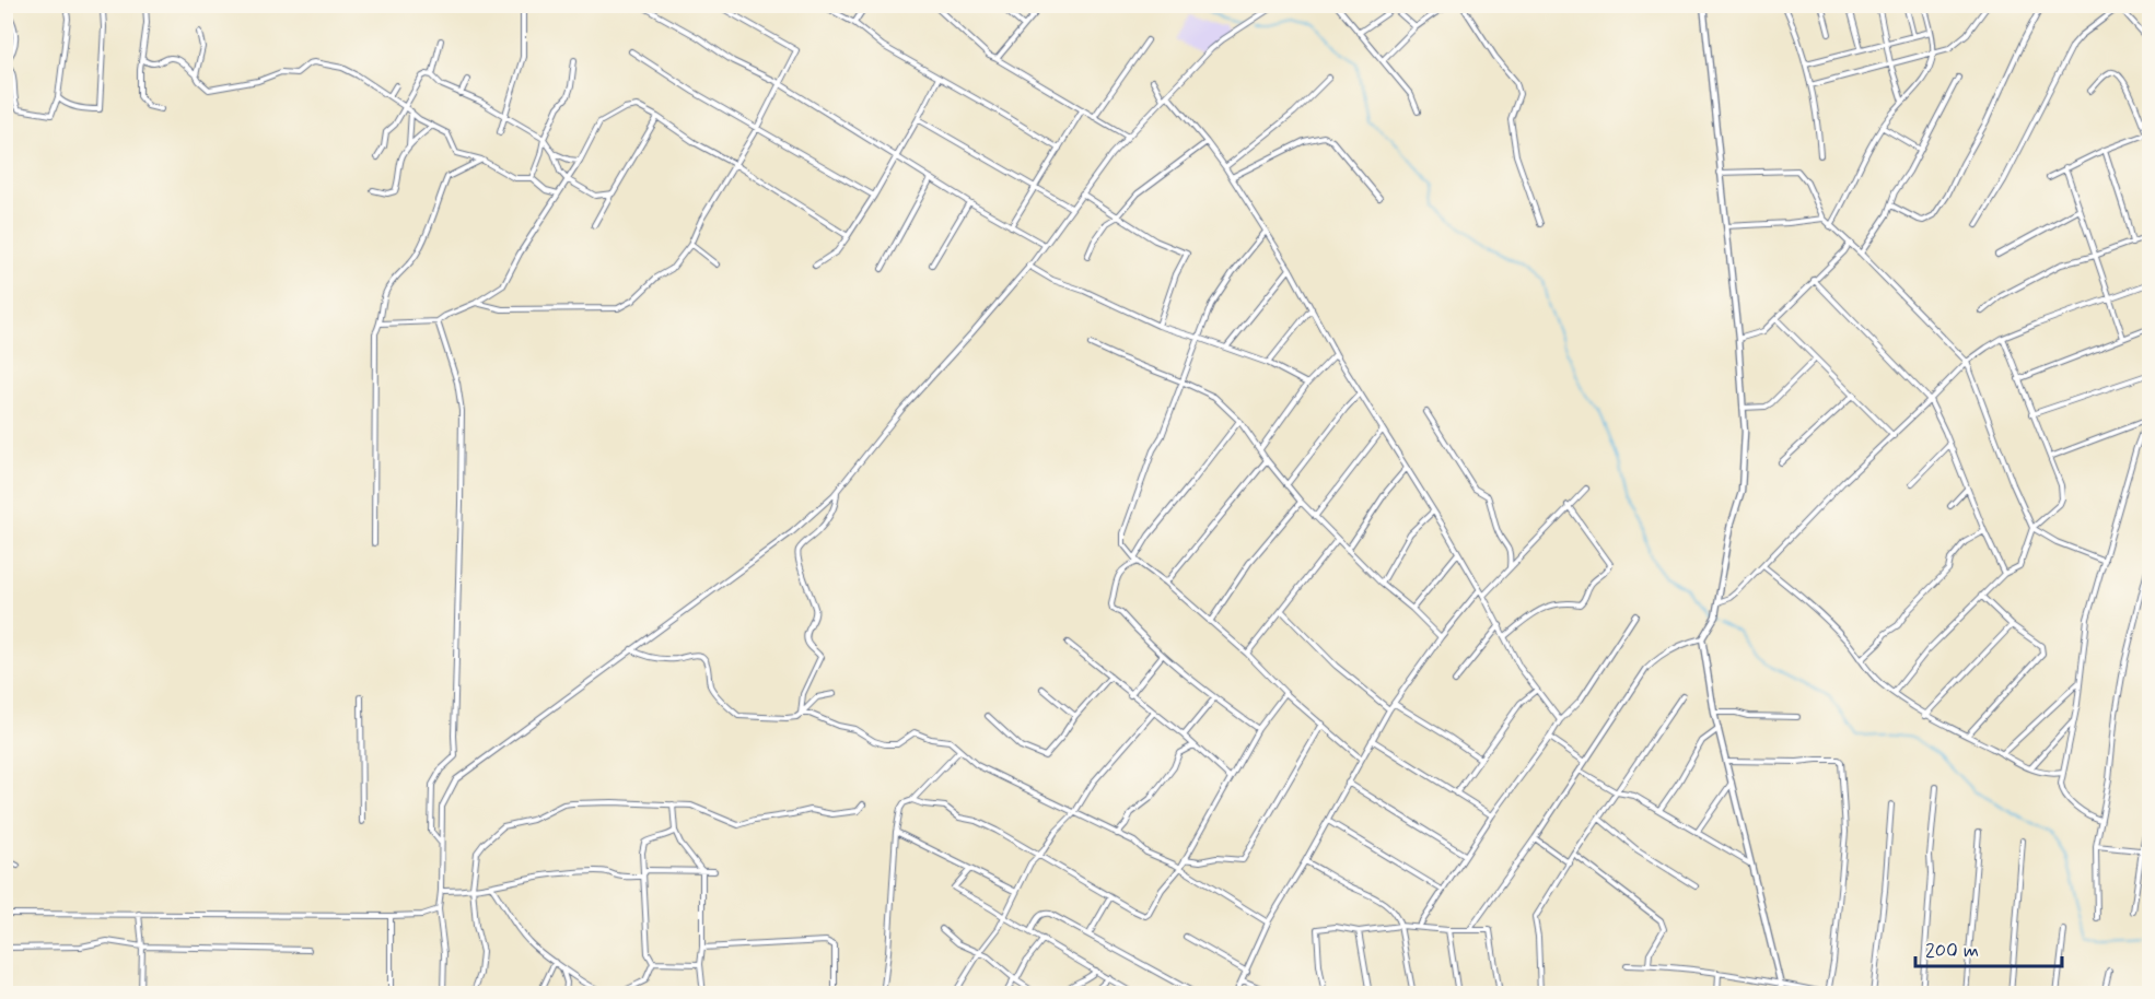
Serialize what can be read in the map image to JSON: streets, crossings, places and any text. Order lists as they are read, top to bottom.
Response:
{
  "scale_bar": "200 m"
}
